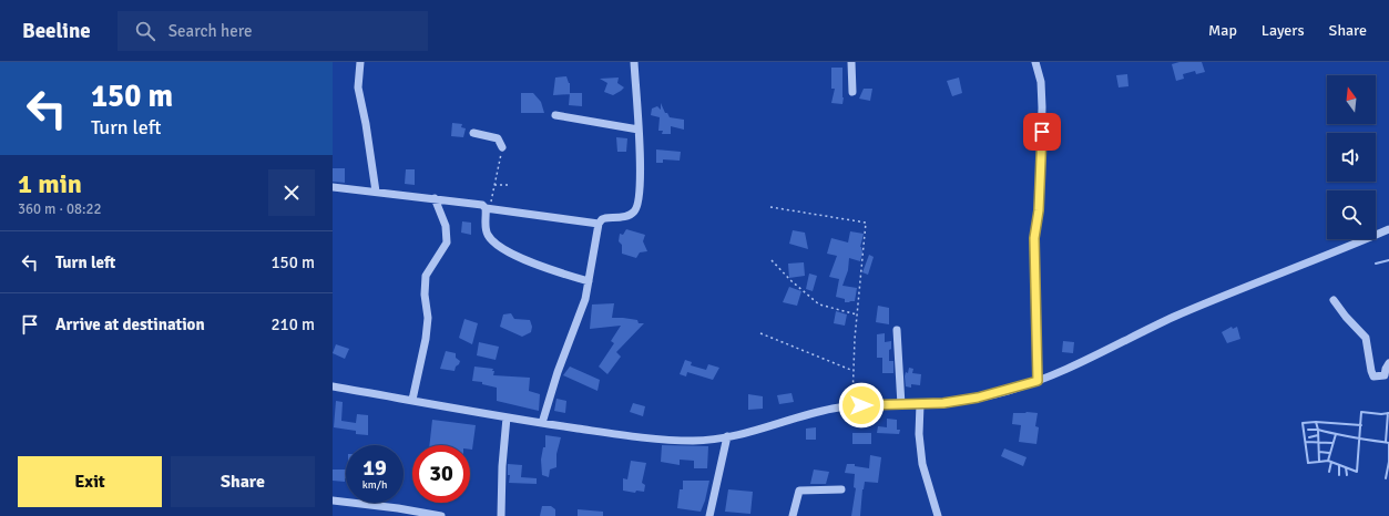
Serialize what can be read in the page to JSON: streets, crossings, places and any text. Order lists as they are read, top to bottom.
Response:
{
  "north": "top",
  "page": {
    "header": "Beeline",
    "search": "Search here",
    "nav": ["Map", "Layers", "Share"],
    "turn": ["150 m", "Turn left"],
    "heading": ["1 min", "360 m · 08:22"],
    "list": [
      {
        "name": "Turn left",
        "value": "150 m"
      },
      {
        "name": "Arrive at destination",
        "value": "210 m"
      }
    ],
    "speed": "19 km/h",
    "limit": "30",
    "buttons": ["Exit", "Share"]
  }
}
